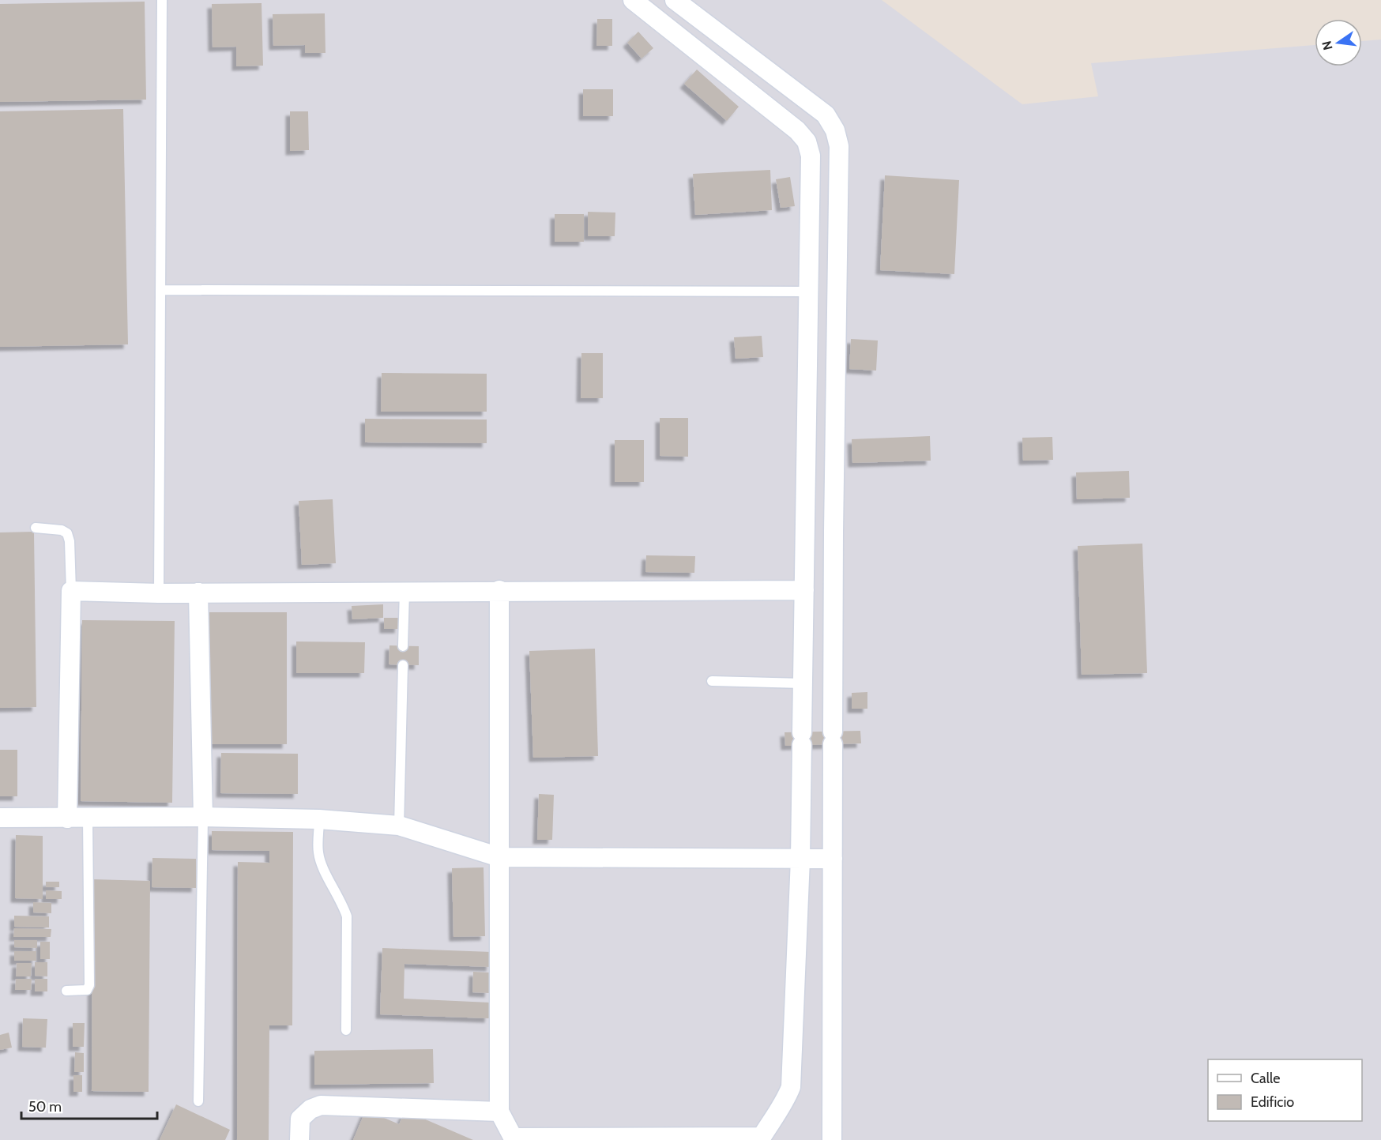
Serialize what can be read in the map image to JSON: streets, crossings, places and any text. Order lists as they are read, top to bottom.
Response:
{
  "legend": ["Calle", "Edificio"],
  "scale_bar": "50 m",
  "north": "left"
}
